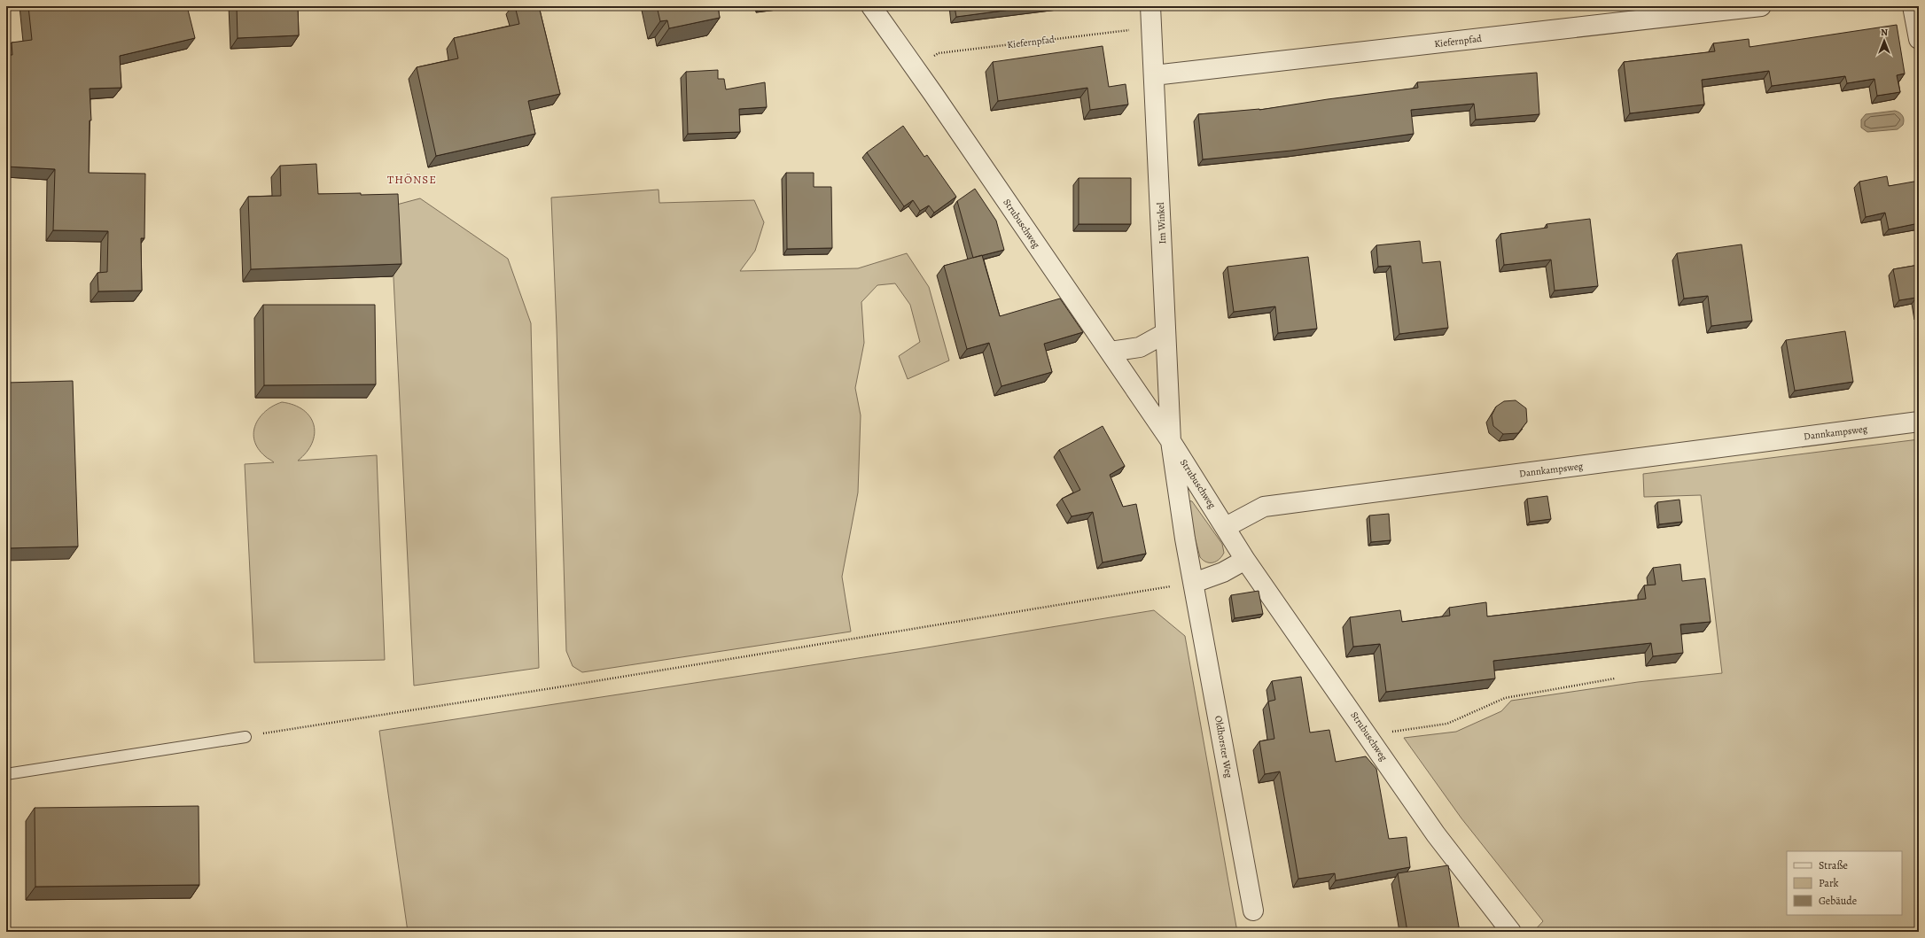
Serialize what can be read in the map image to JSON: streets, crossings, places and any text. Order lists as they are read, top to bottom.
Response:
{
  "streets": {
    "street": [
      "Kiefernpfad",
      "Strubuschweg",
      "Im Winkel",
      "Dannkampsweg",
      "Oldhorster Weg"
    ]
  },
  "crossings": [
    ["Kiefernpfad", "Strubuschweg"],
    ["Kiefernpfad", "Im Winkel"],
    ["Strubuschweg", "Im Winkel"],
    ["Strubuschweg", "Dannkampsweg"],
    ["Strubuschweg", "Oldhorster Weg"]
  ],
  "districts": ["THÖNSE"],
  "legend": ["Straße", "Park", "Gebäude"],
  "north": "top"
}
